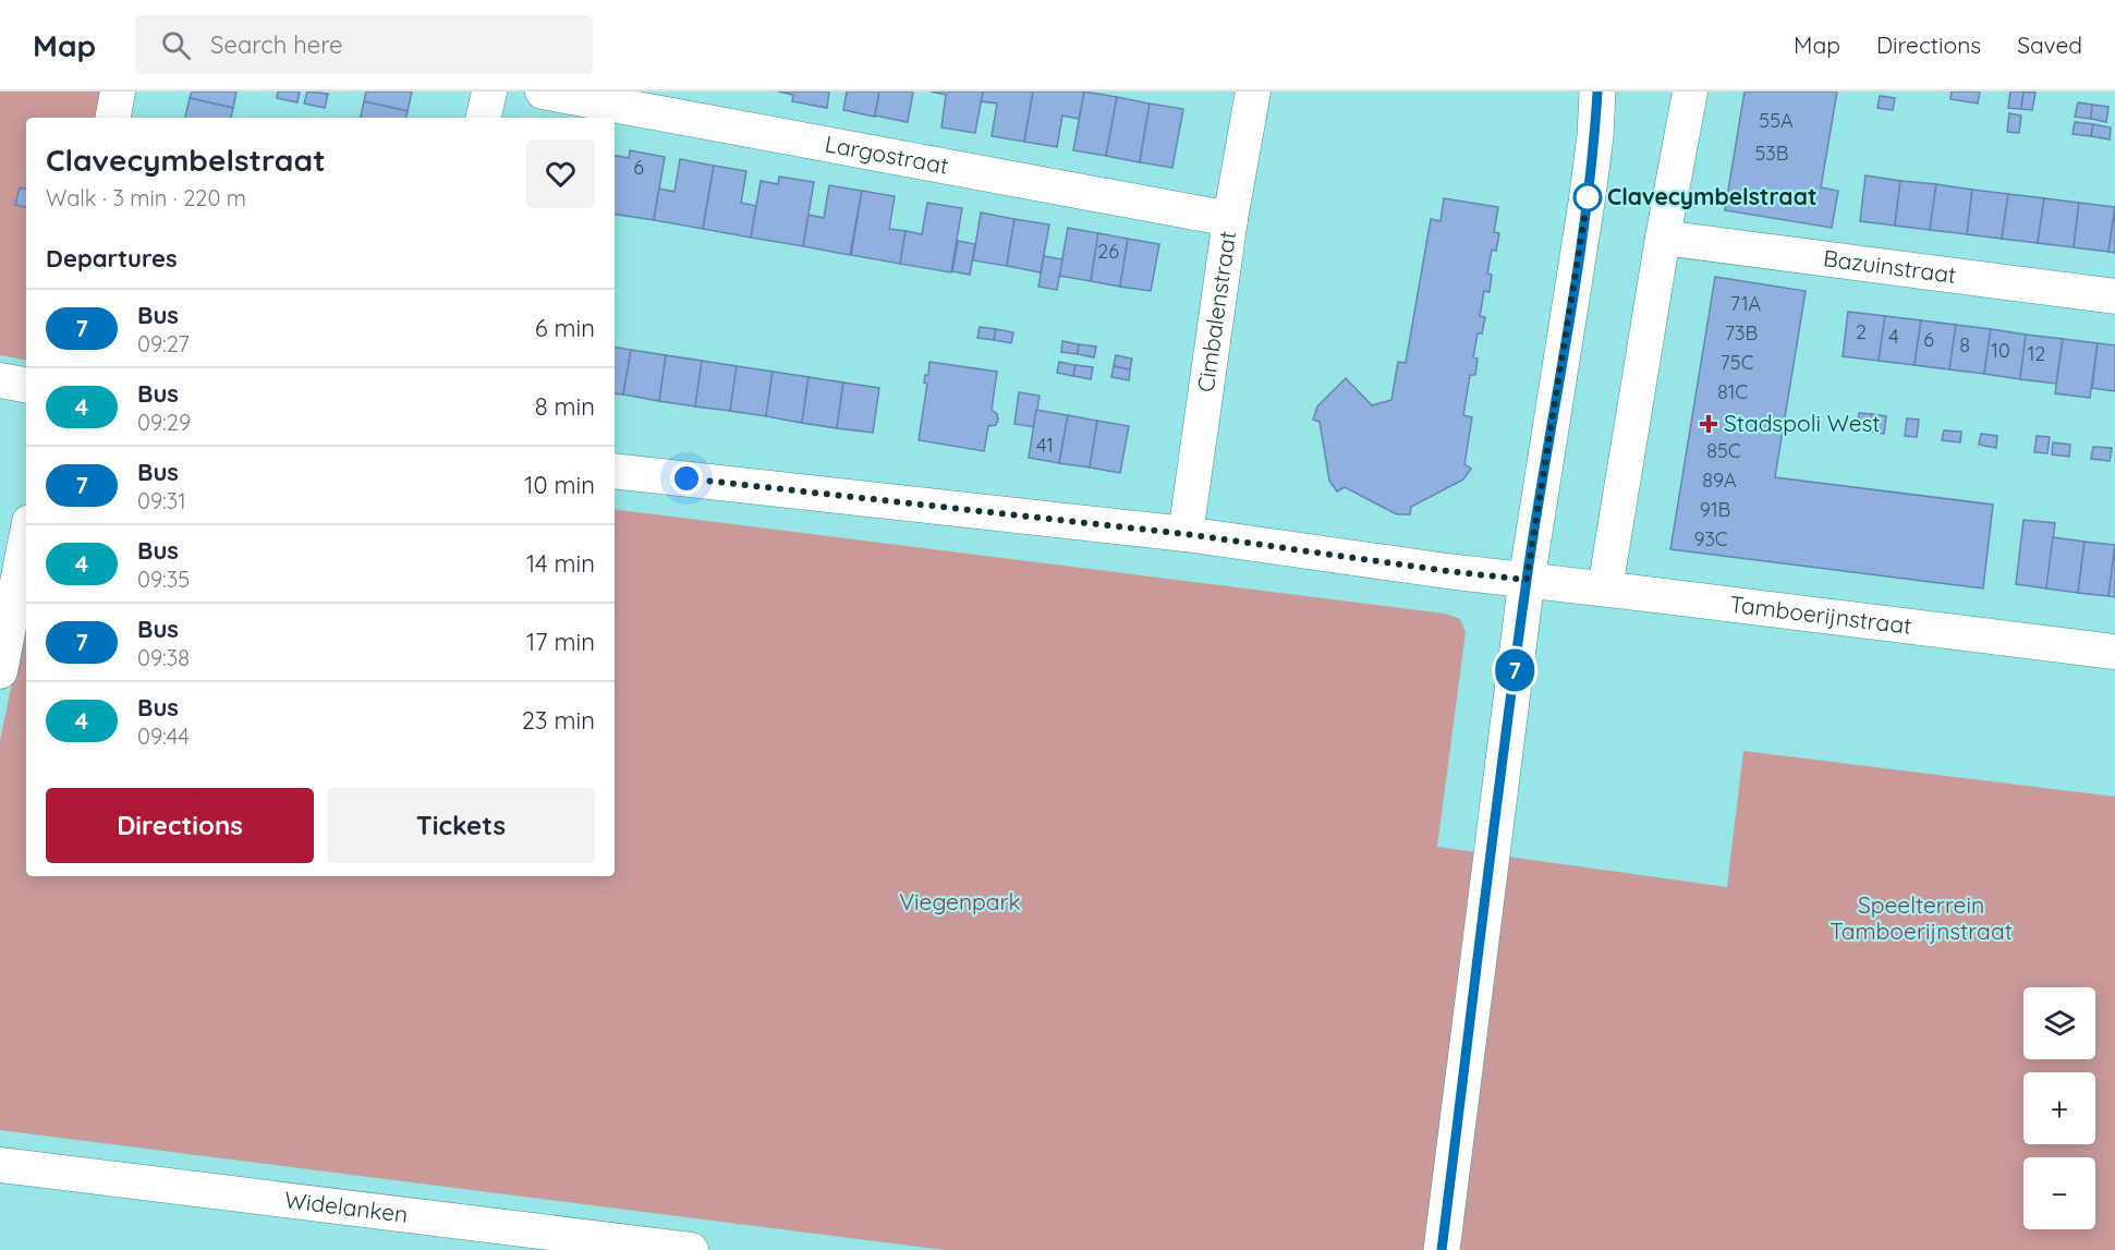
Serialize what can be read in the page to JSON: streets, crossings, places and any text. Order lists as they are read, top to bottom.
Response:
{
  "streets": {
    "street": [
      "Largostraat",
      "Bazuinstraat",
      "Cimbalenstraat",
      "Tamboerijnstraat",
      "Widelanken"
    ]
  },
  "crossings": [
    ["Largostraat", "Cimbalenstraat"],
    ["Cimbalenstraat", "Tamboerijnstraat"]
  ],
  "parks": ["Viegenpark", "Speelterrein Tamboerijnstraat"],
  "places": {
    "other": ["Clavecymbelstraat"],
    "health": ["Stadspoli West"]
  },
  "lines": ["bus line 7"],
  "house_numbers": [
    "55A",
    "53B",
    "6",
    "26",
    "71A",
    "2",
    "73B",
    "4",
    "6",
    "8",
    "10",
    "12",
    "75C",
    "81C",
    "41",
    "85C",
    "89A",
    "91B",
    "93C"
  ],
  "page": {
    "header": "Map",
    "search": "Search here",
    "nav": ["Map", "Directions", "Saved"],
    "on_map": "7",
    "heading": [
      ["Clavecymbelstraat", "Walk · 3 min · 220 m"],
      "Departures"
    ],
    "list": [
      {
        "mark": "7",
        "name": "Bus",
        "note": "09:27",
        "value": "6 min"
      },
      {
        "mark": "4",
        "name": "Bus",
        "note": "09:29",
        "value": "8 min"
      },
      {
        "mark": "7",
        "name": "Bus",
        "note": "09:31",
        "value": "10 min"
      },
      {
        "mark": "4",
        "name": "Bus",
        "note": "09:35",
        "value": "14 min"
      },
      {
        "mark": "7",
        "name": "Bus",
        "note": "09:38",
        "value": "17 min"
      },
      {
        "mark": "4",
        "name": "Bus",
        "note": "09:44",
        "value": "23 min"
      }
    ],
    "buttons": ["Directions", "Tickets"],
    "map_buttons": ["+", "−"]
  }
}
